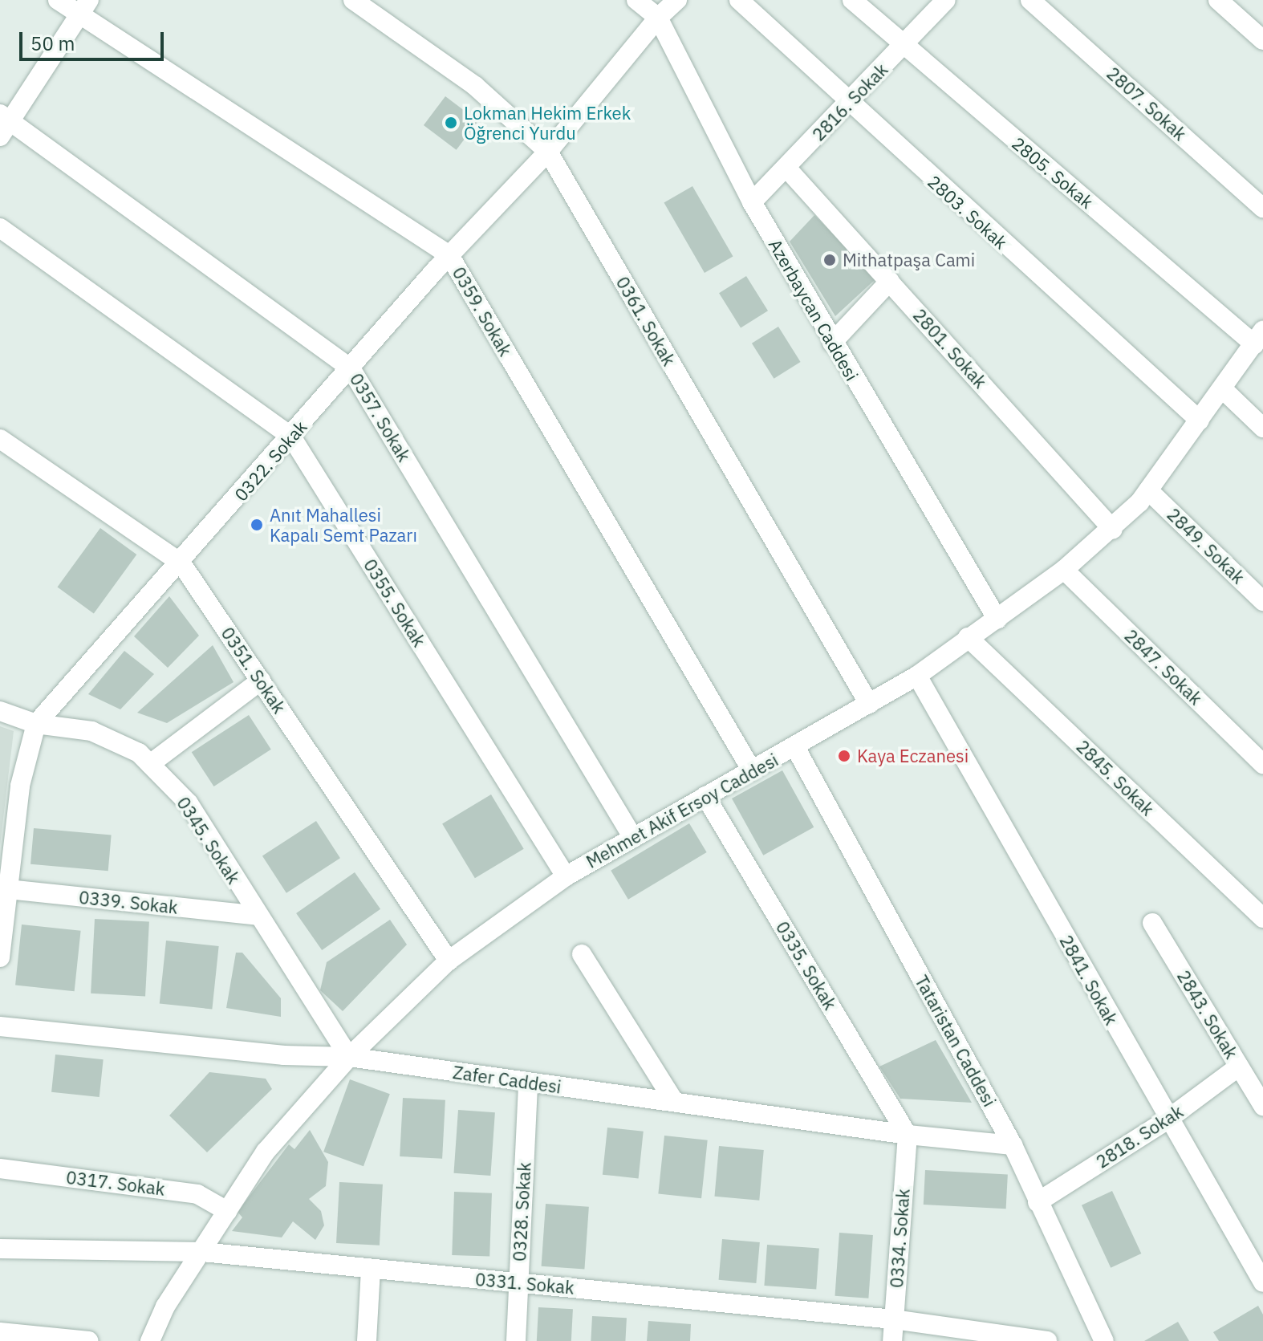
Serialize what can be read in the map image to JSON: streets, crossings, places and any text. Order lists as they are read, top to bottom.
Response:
{
  "streets": {
    "street": [
      "2816. Sokak",
      "2807. Sokak",
      "2805. Sokak",
      "2803. Sokak",
      "Azerbaycan Caddesi",
      "0359. Sokak",
      "0361. Sokak",
      "2801. Sokak",
      "0357. Sokak",
      "0322. Sokak",
      "2849. Sokak",
      "0355. Sokak",
      "2847. Sokak",
      "0351. Sokak",
      "2845. Sokak",
      "Mehmet Akif Ersoy Caddesi",
      "0345. Sokak",
      "0339. Sokak",
      "0335. Sokak",
      "2841. Sokak",
      "2843. Sokak",
      "Tataristan Caddesi",
      "Zafer Caddesi",
      "2818. Sokak",
      "0317. Sokak",
      "0328. Sokak",
      "0334. Sokak",
      "0331. Sokak"
    ]
  },
  "crossings": [
    ["2816. Sokak", "2805. Sokak"],
    ["2816. Sokak", "2803. Sokak"],
    ["2816. Sokak", "Azerbaycan Caddesi"],
    ["2816. Sokak", "2801. Sokak"],
    ["2805. Sokak", "Mehmet Akif Ersoy Caddesi"],
    ["2803. Sokak", "Mehmet Akif Ersoy Caddesi"],
    ["Azerbaycan Caddesi", "0322. Sokak"],
    ["Azerbaycan Caddesi", "Mehmet Akif Ersoy Caddesi"],
    ["0359. Sokak", "0322. Sokak"],
    ["0359. Sokak", "Mehmet Akif Ersoy Caddesi"],
    ["0361. Sokak", "0322. Sokak"],
    ["0361. Sokak", "Mehmet Akif Ersoy Caddesi"],
    ["2801. Sokak", "Mehmet Akif Ersoy Caddesi"],
    ["0357. Sokak", "0322. Sokak"],
    ["0357. Sokak", "Mehmet Akif Ersoy Caddesi"],
    ["0322. Sokak", "0355. Sokak"],
    ["0322. Sokak", "0351. Sokak"],
    ["0322. Sokak", "0345. Sokak"],
    ["0322. Sokak", "0339. Sokak"],
    ["2849. Sokak", "Mehmet Akif Ersoy Caddesi"],
    ["0355. Sokak", "Mehmet Akif Ersoy Caddesi"],
    ["2847. Sokak", "Mehmet Akif Ersoy Caddesi"],
    ["0351. Sokak", "Mehmet Akif Ersoy Caddesi"],
    ["2845. Sokak", "Mehmet Akif Ersoy Caddesi"],
    ["Mehmet Akif Ersoy Caddesi", "0345. Sokak"],
    ["Mehmet Akif Ersoy Caddesi", "0335. Sokak"],
    ["Mehmet Akif Ersoy Caddesi", "2841. Sokak"],
    ["Mehmet Akif Ersoy Caddesi", "Tataristan Caddesi"],
    ["Mehmet Akif Ersoy Caddesi", "Zafer Caddesi"],
    ["Mehmet Akif Ersoy Caddesi", "0317. Sokak"],
    ["Mehmet Akif Ersoy Caddesi", "0331. Sokak"],
    ["0345. Sokak", "0339. Sokak"],
    ["0345. Sokak", "Zafer Caddesi"],
    ["0335. Sokak", "Zafer Caddesi"],
    ["0335. Sokak", "0334. Sokak"],
    ["2841. Sokak", "2818. Sokak"],
    ["2843. Sokak", "2818. Sokak"],
    ["Tataristan Caddesi", "Zafer Caddesi"],
    ["Tataristan Caddesi", "2818. Sokak"],
    ["Zafer Caddesi", "0328. Sokak"],
    ["Zafer Caddesi", "0334. Sokak"],
    ["0328. Sokak", "0331. Sokak"],
    ["0334. Sokak", "0331. Sokak"]
  ],
  "places": [
    "Lokman Hekim Erkek Öğrenci Yurdu",
    "Mithatpaşa Cami",
    "Anıt Mahallesi Kapalı Semt Pazarı",
    "Kaya Eczanesi"
  ],
  "scale_bar": "50 m"
}
